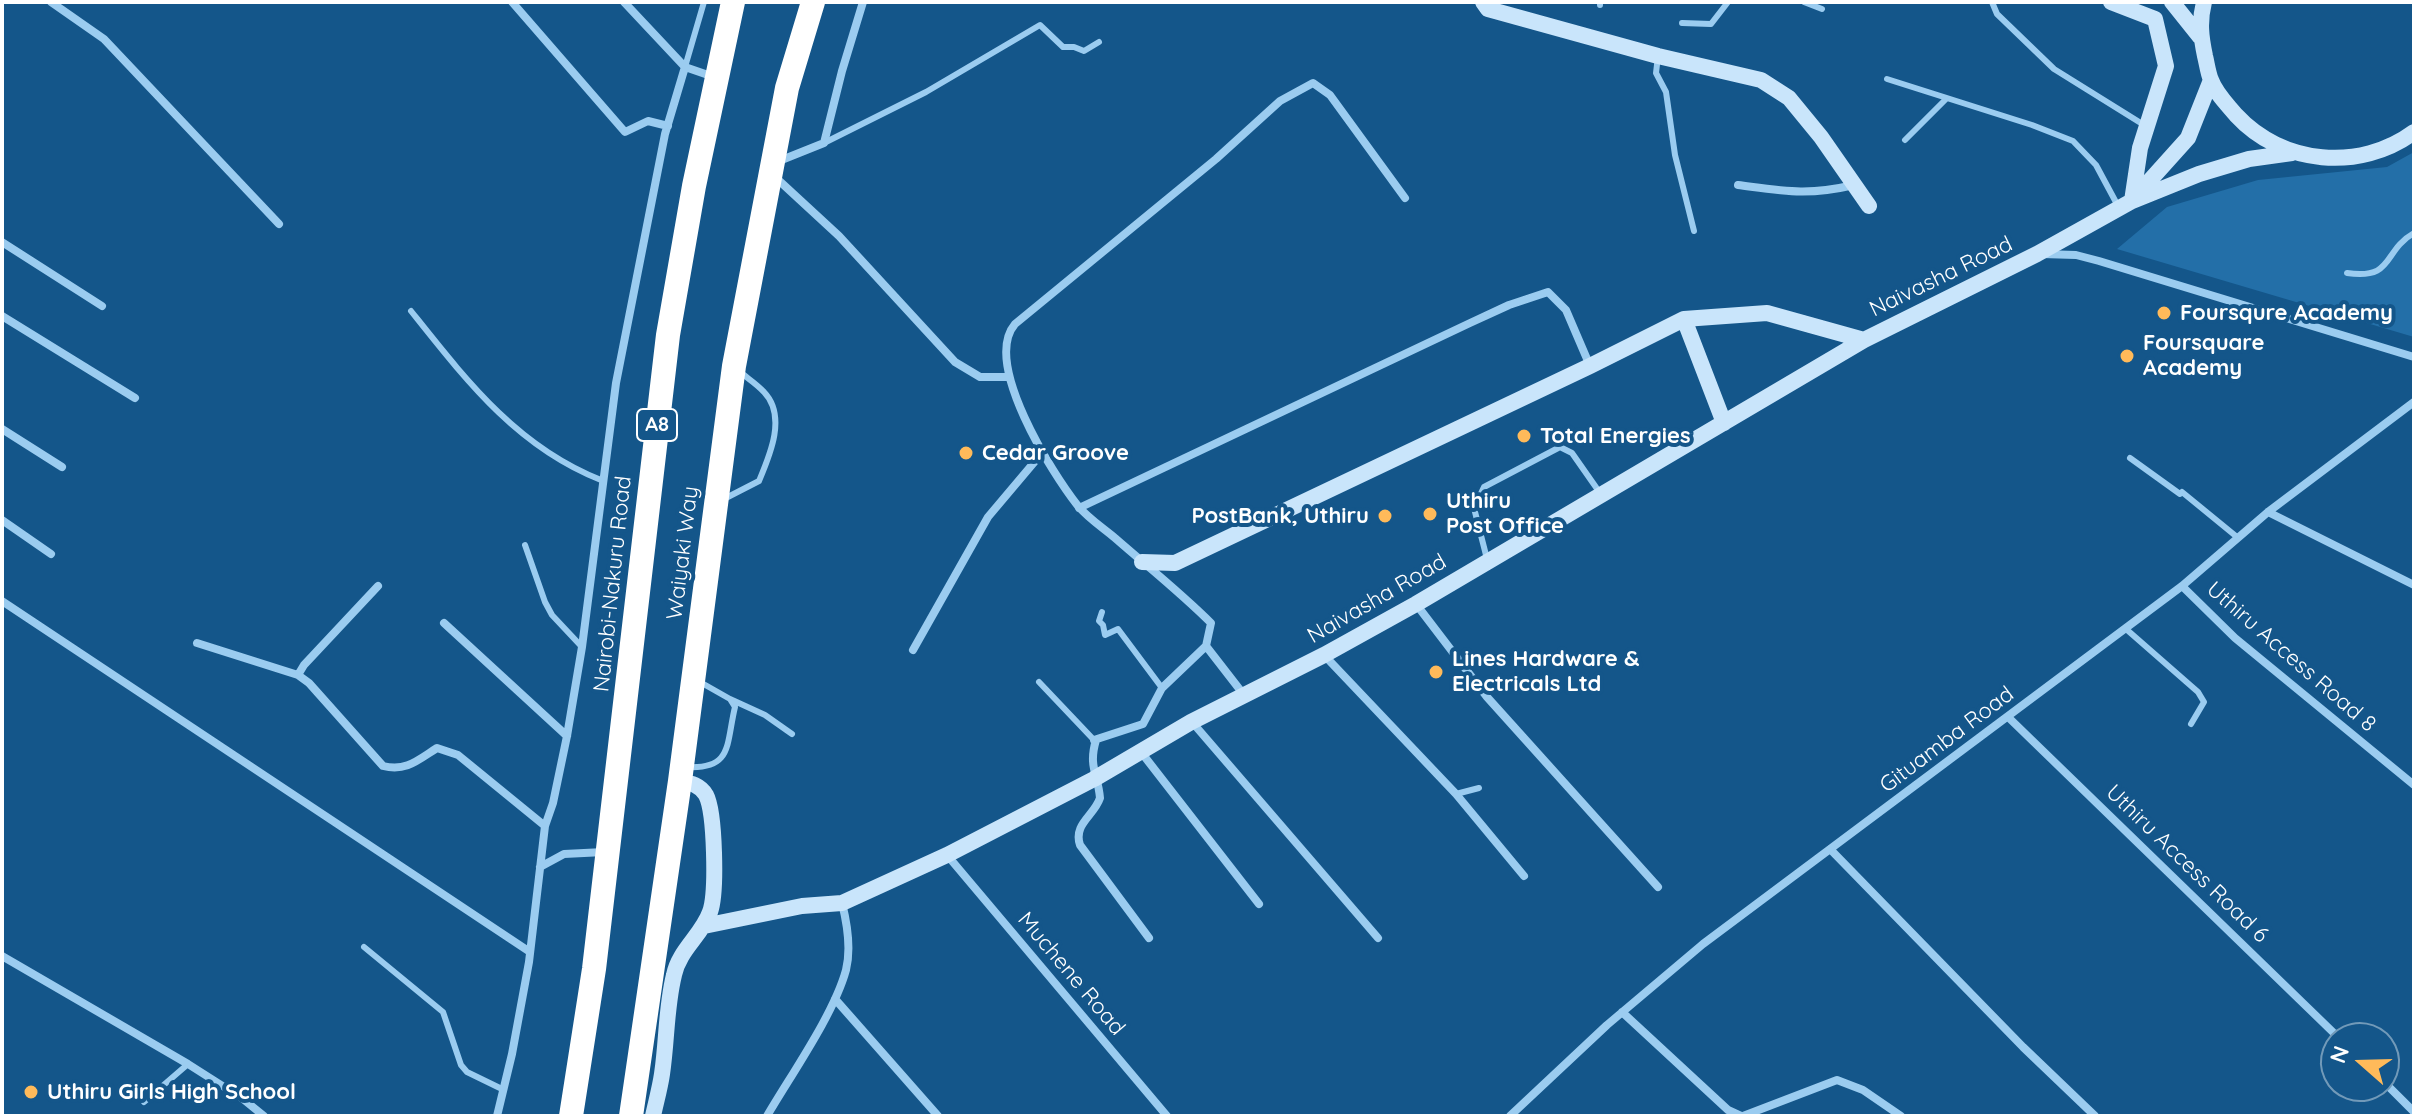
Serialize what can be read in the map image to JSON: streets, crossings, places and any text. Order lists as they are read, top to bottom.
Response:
{
  "streets": {
    "highway": ["A8", "Waiyaki Way", "Nairobi-Nakuru Road"],
    "main road": ["Naivasha Road"],
    "street": [
      "Uthiru Access Road 8",
      "Gituamba Road",
      "Uthiru Access Road 6",
      "Muchene Road"
    ]
  },
  "crossings": [
    ["Naivasha Road", "Muchene Road"],
    ["Uthiru Access Road 8", "Gituamba Road"],
    ["Gituamba Road", "Uthiru Access Road 6"]
  ],
  "places": [
    "Foursqure Academy",
    "Foursquare Academy",
    "Total Energies",
    "Cedar Groove",
    "Uthiru Post Office",
    "PostBank, Uthiru",
    "Lines Hardware & Electricals Ltd",
    "Uthiru Girls High School"
  ],
  "north": "left"
}
